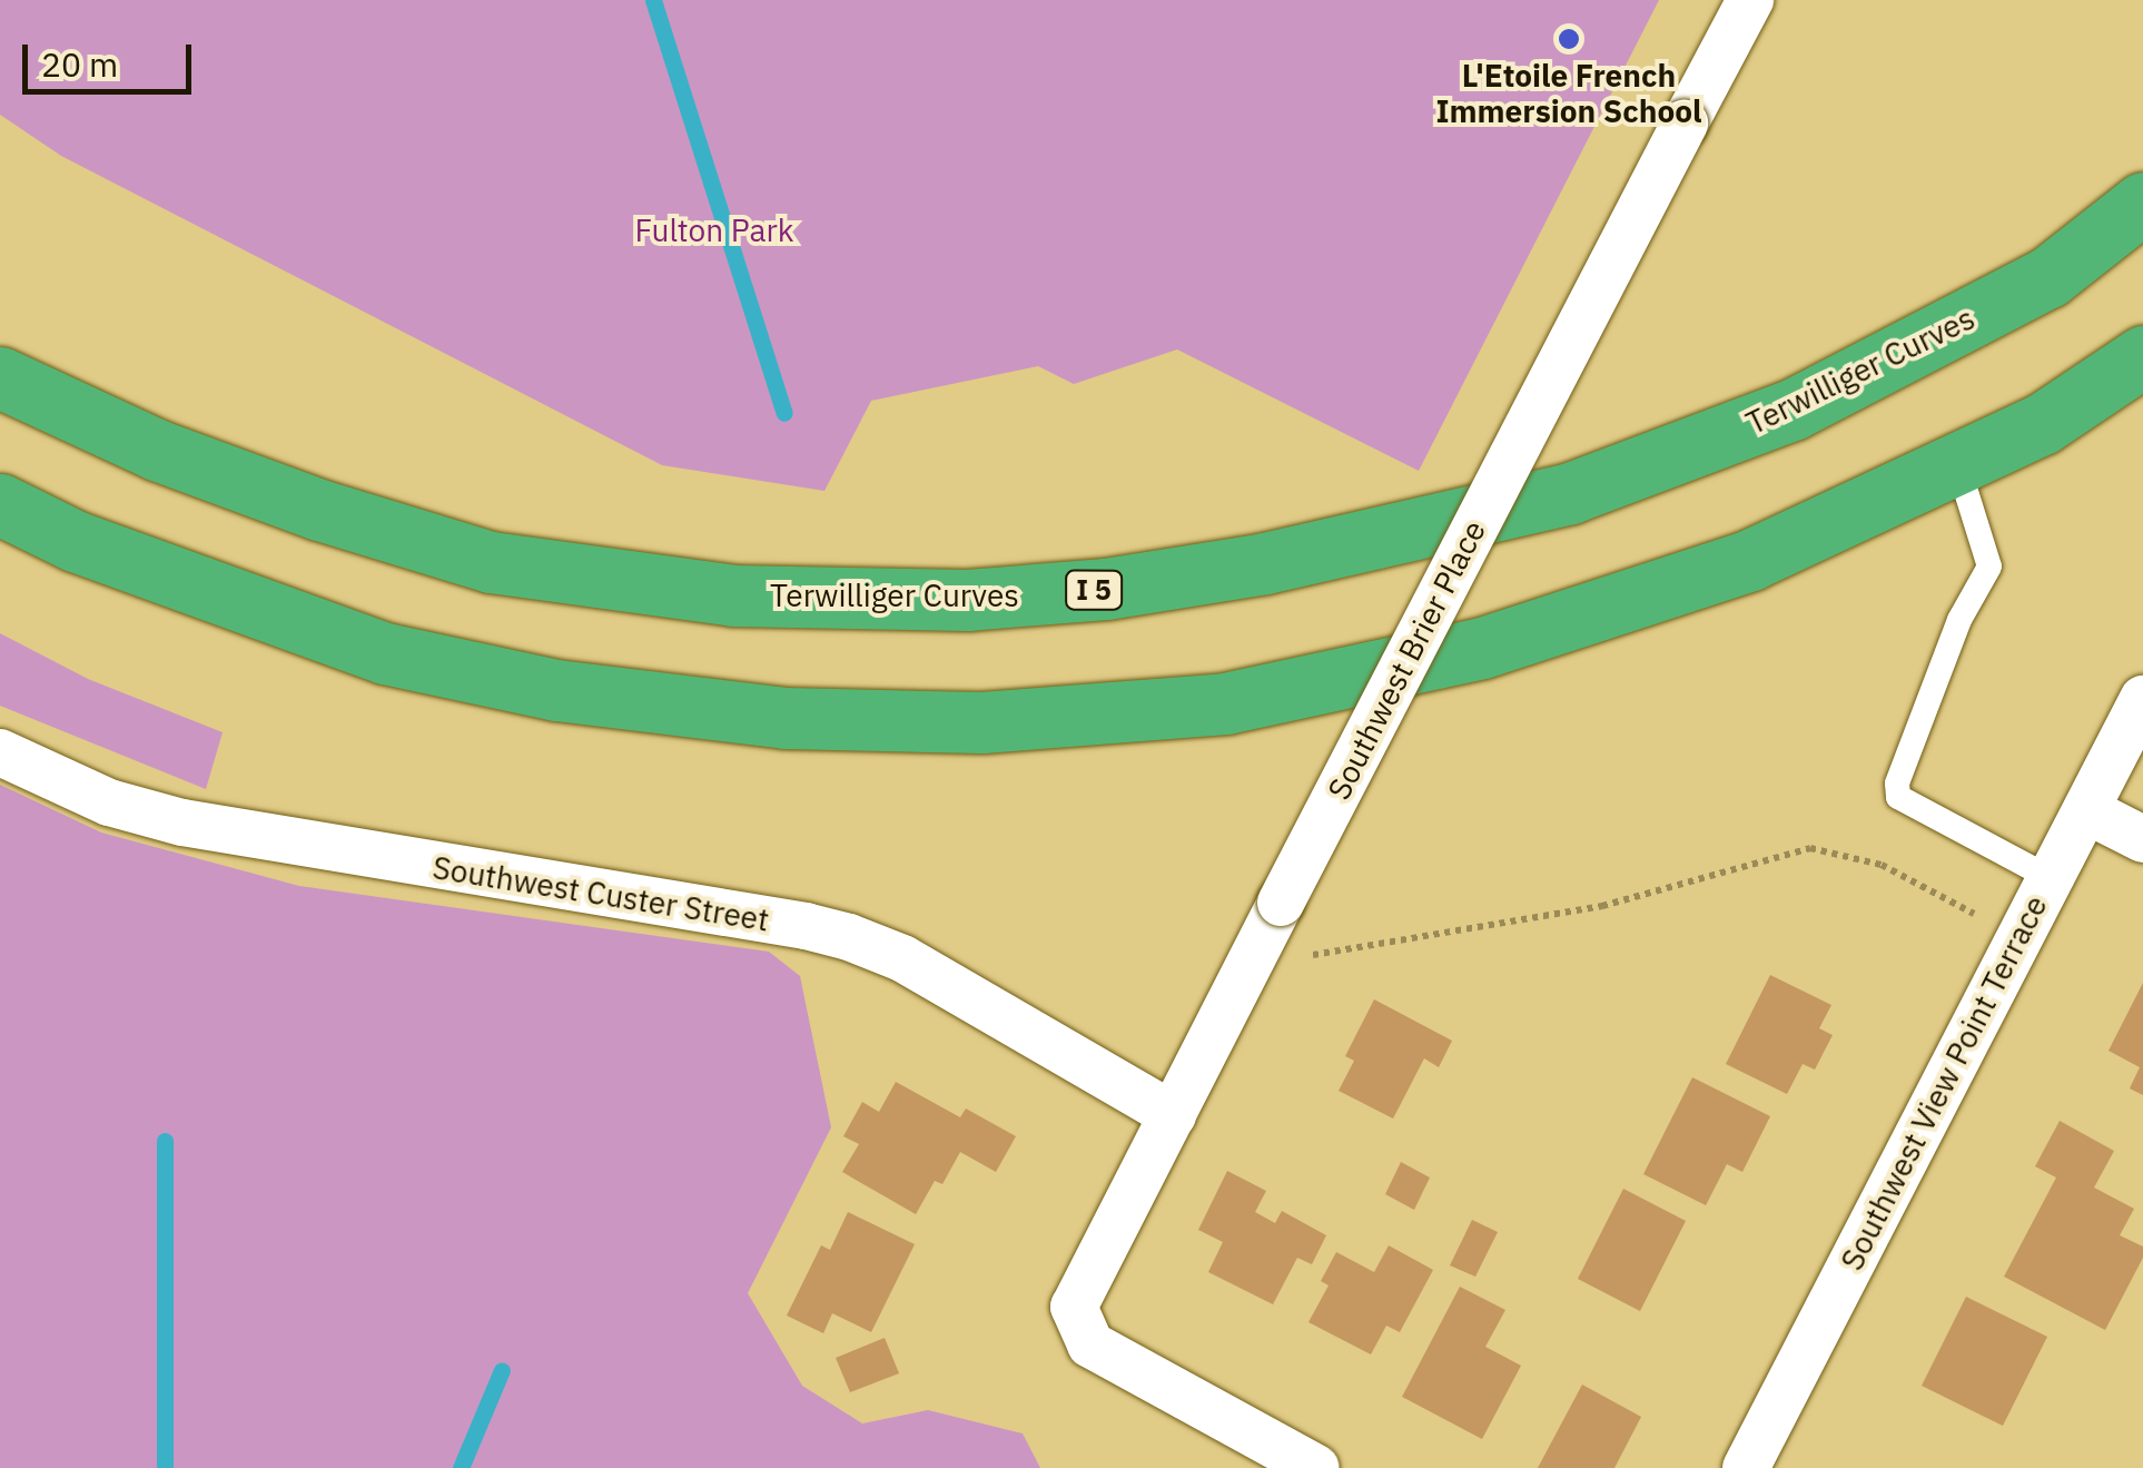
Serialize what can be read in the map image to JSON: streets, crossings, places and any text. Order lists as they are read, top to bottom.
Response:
{
  "streets": {
    "highway": ["Terwilliger Curves", "I 5"],
    "street": ["Southwest Brier Place", "Southwest Custer Street", "Southwest View Point Terrace"]
  },
  "crossings": [
    ["Southwest Brier Place", "Southwest Custer Street"]
  ],
  "parks": ["Fulton Park"],
  "places": ["L'Etoile French Immersion School"],
  "scale_bar": "20 m"
}
